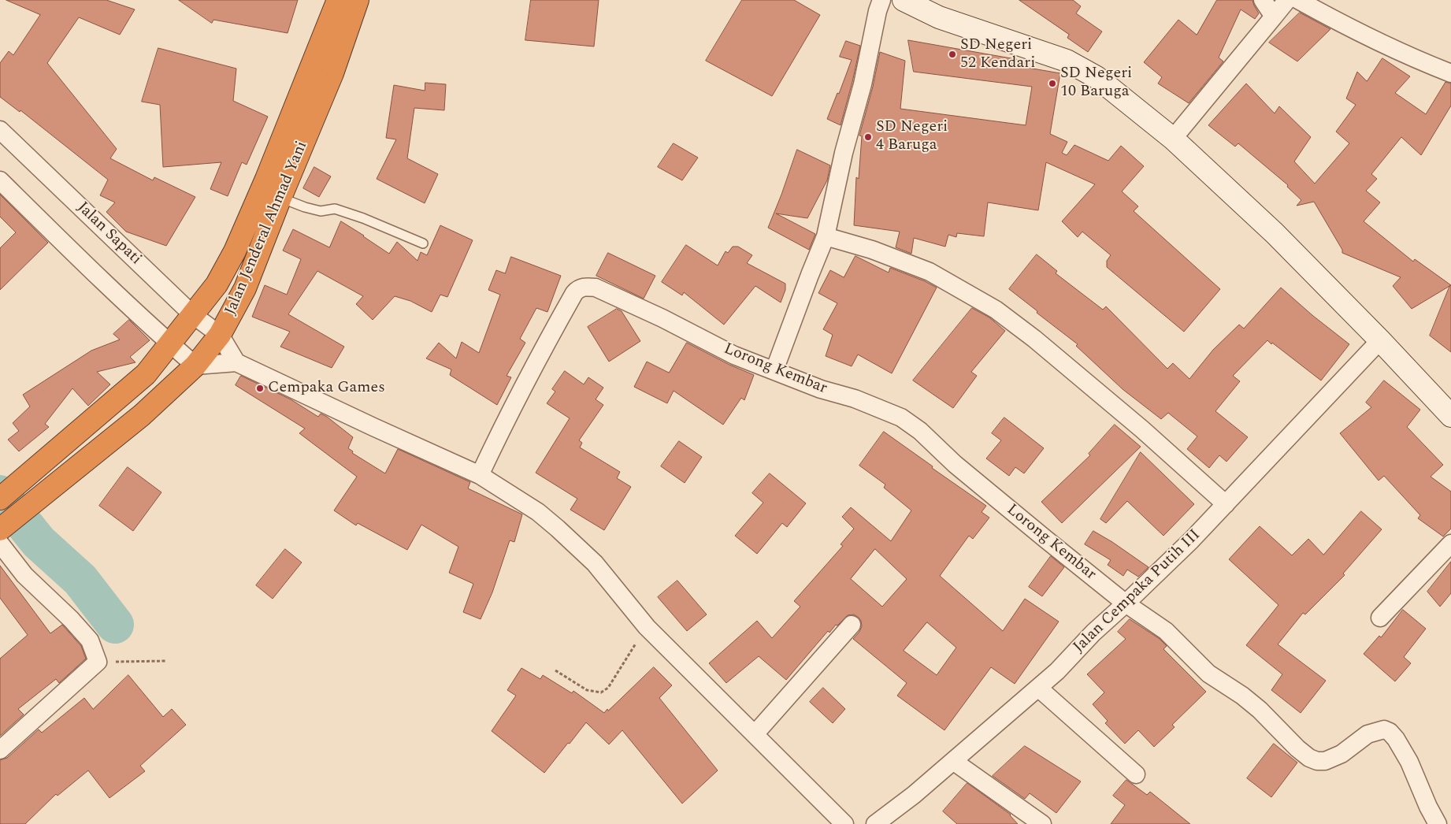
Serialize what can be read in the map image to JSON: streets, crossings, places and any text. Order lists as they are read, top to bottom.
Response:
{
  "streets": {
    "highway": ["Jalan Jenderal Ahmad Yani"],
    "street": ["Jalan Sapati", "Lorong Kembar", "Jalan Cempaka Putih III"]
  },
  "crossings": [
    ["Jalan Jenderal Ahmad Yani", "Jalan Sapati"],
    ["Lorong Kembar", "Jalan Cempaka Putih III"]
  ],
  "places": [
    "SD Negeri 52 Kendari",
    "SD Negeri 10 Baruga",
    "SD Negeri 4 Baruga",
    "Cempaka Games"
  ]
}
